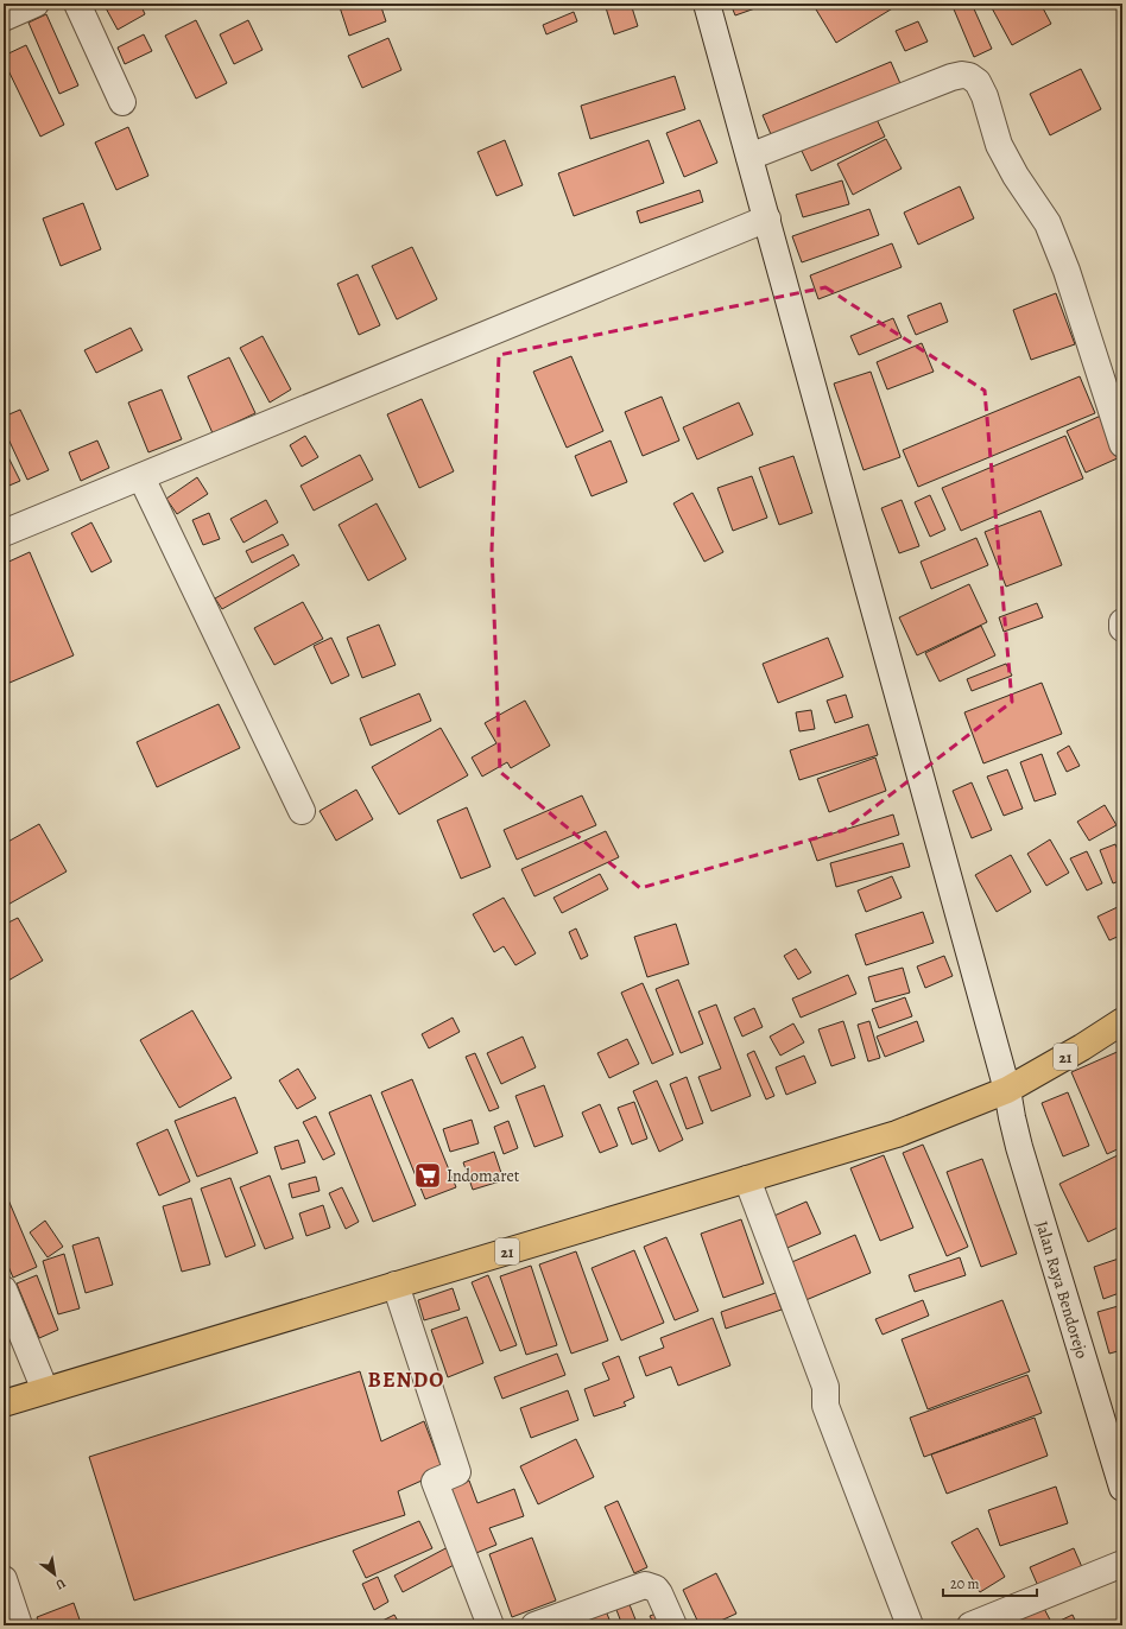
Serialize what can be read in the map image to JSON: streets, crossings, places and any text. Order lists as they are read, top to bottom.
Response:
{
  "streets": {
    "highway": ["21"],
    "street": ["Jalan Raya Bendorejo"]
  },
  "crossings": [
    ["21", "Jalan Raya Bendorejo"]
  ],
  "districts": ["BENDO"],
  "places": {
    "supermarket": ["Indomaret"]
  },
  "scale_bar": "20 m",
  "north": "bottom right"
}
